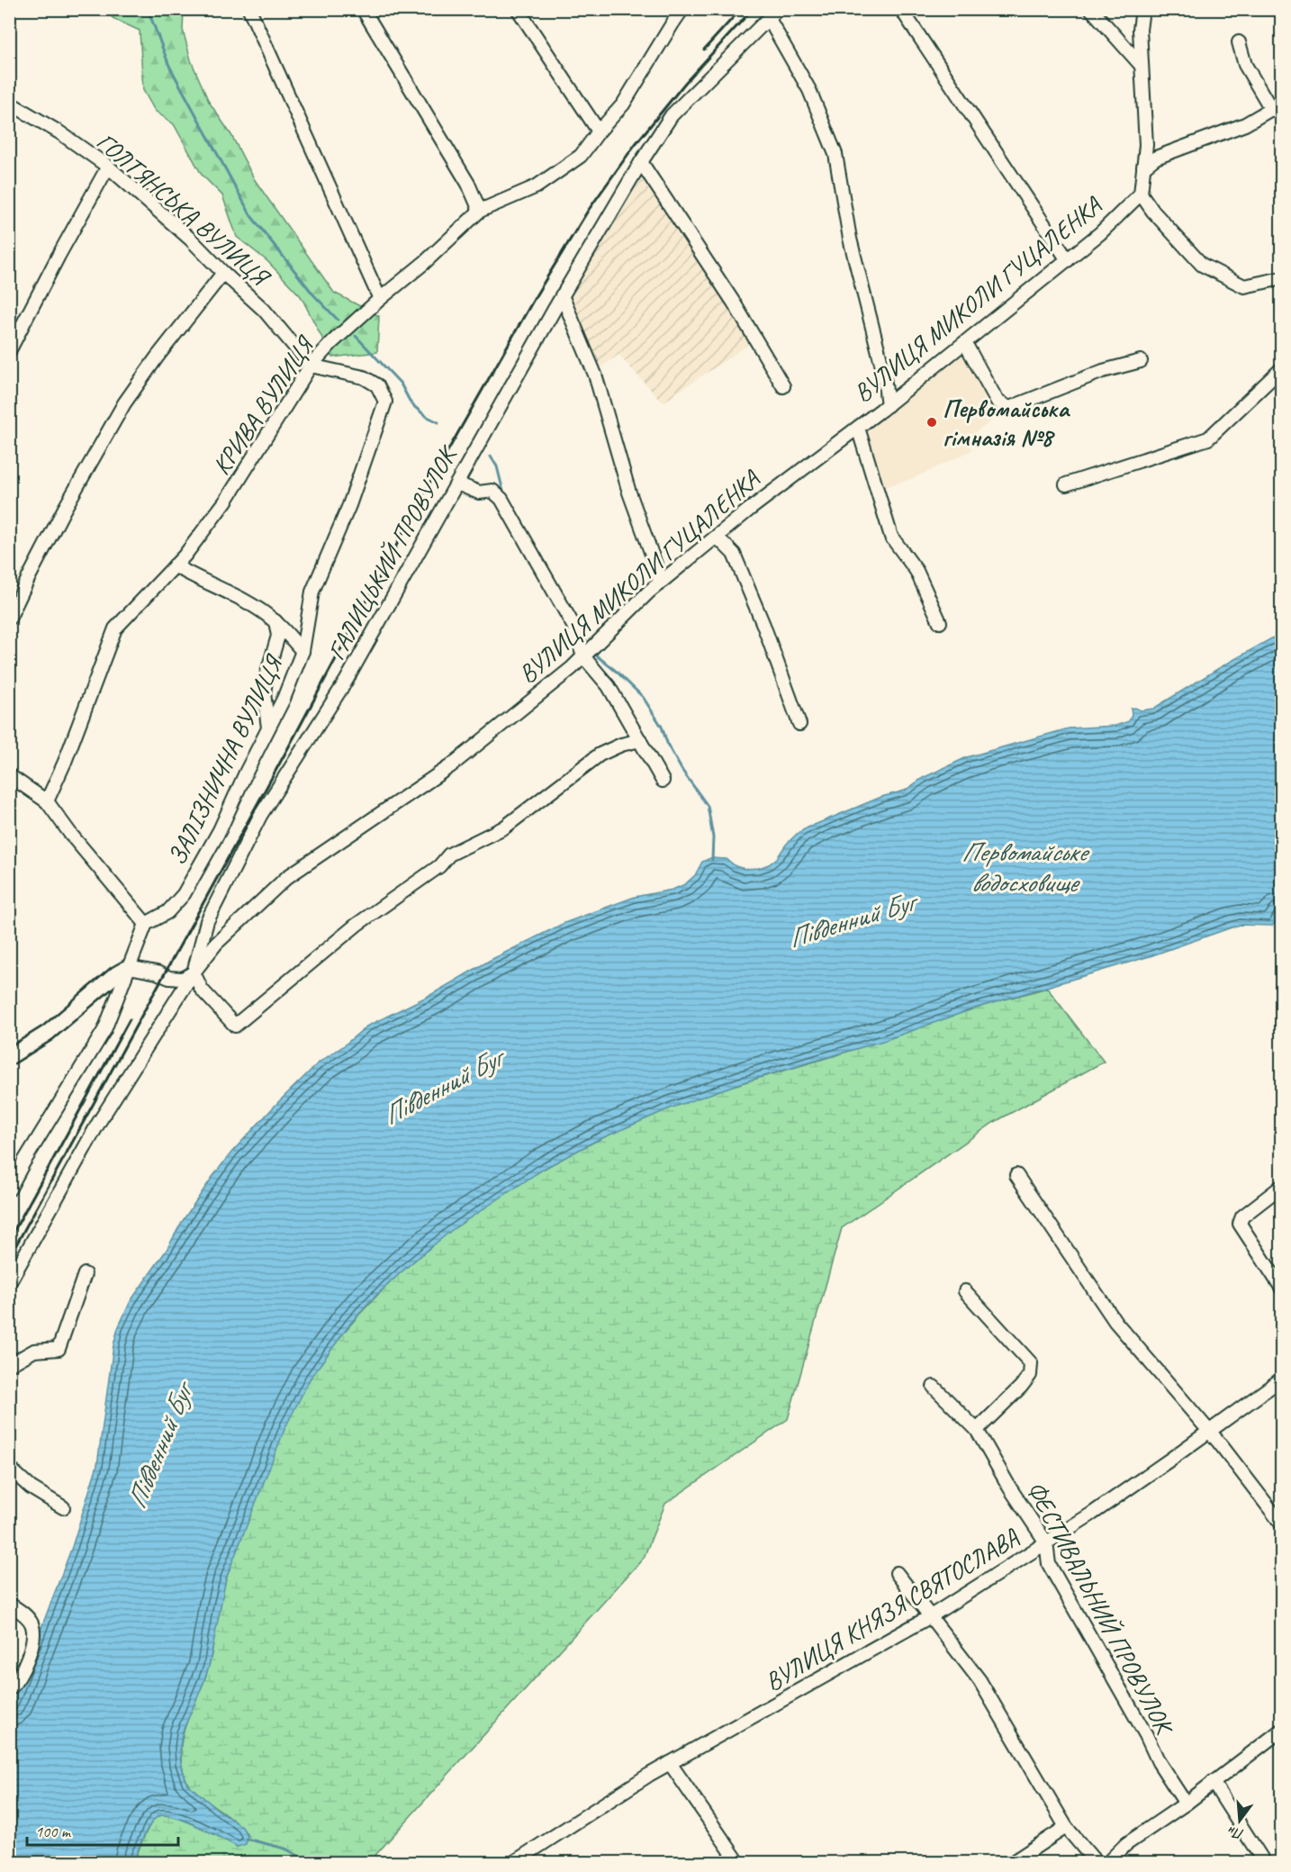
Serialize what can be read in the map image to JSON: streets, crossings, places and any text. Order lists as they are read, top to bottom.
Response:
{
  "streets": {
    "street": [
      "ГОЛТЯНСЬКА ВУЛИЦЯ",
      "ВУЛИЦЯ МИКОЛИ ГУЦАЛЕНКА",
      "КРИВА ВУЛИЦЯ",
      "ГАЛИЦЬКИЙ ПРОВУЛОК",
      "ЗАЛІЗНИЧНА ВУЛИЦЯ",
      "ФЕСТИВАЛЬНИЙ ПРОВУЛОК",
      "ВУЛИЦЯ КНЯЗЯ СВЯТОСЛАВА"
    ]
  },
  "crossings": [
    ["ГОЛТЯНСЬКА ВУЛИЦЯ", "КРИВА ВУЛИЦЯ"],
    ["ГОЛТЯНСЬКА ВУЛИЦЯ", "ЗАЛІЗНИЧНА ВУЛИЦЯ"],
    ["ВУЛИЦЯ МИКОЛИ ГУЦАЛЕНКА", "ГАЛИЦЬКИЙ ПРОВУЛОК"],
    ["КРИВА ВУЛИЦЯ", "ЗАЛІЗНИЧНА ВУЛИЦЯ"],
    ["ФЕСТИВАЛЬНИЙ ПРОВУЛОК", "ВУЛИЦЯ КНЯЗЯ СВЯТОСЛАВА"]
  ],
  "water": ["Первомайське водосховище", "Південний Буг"],
  "places": ["Первомайська гімназія №8"],
  "scale_bar": "100 m",
  "north": "bottom"
}
